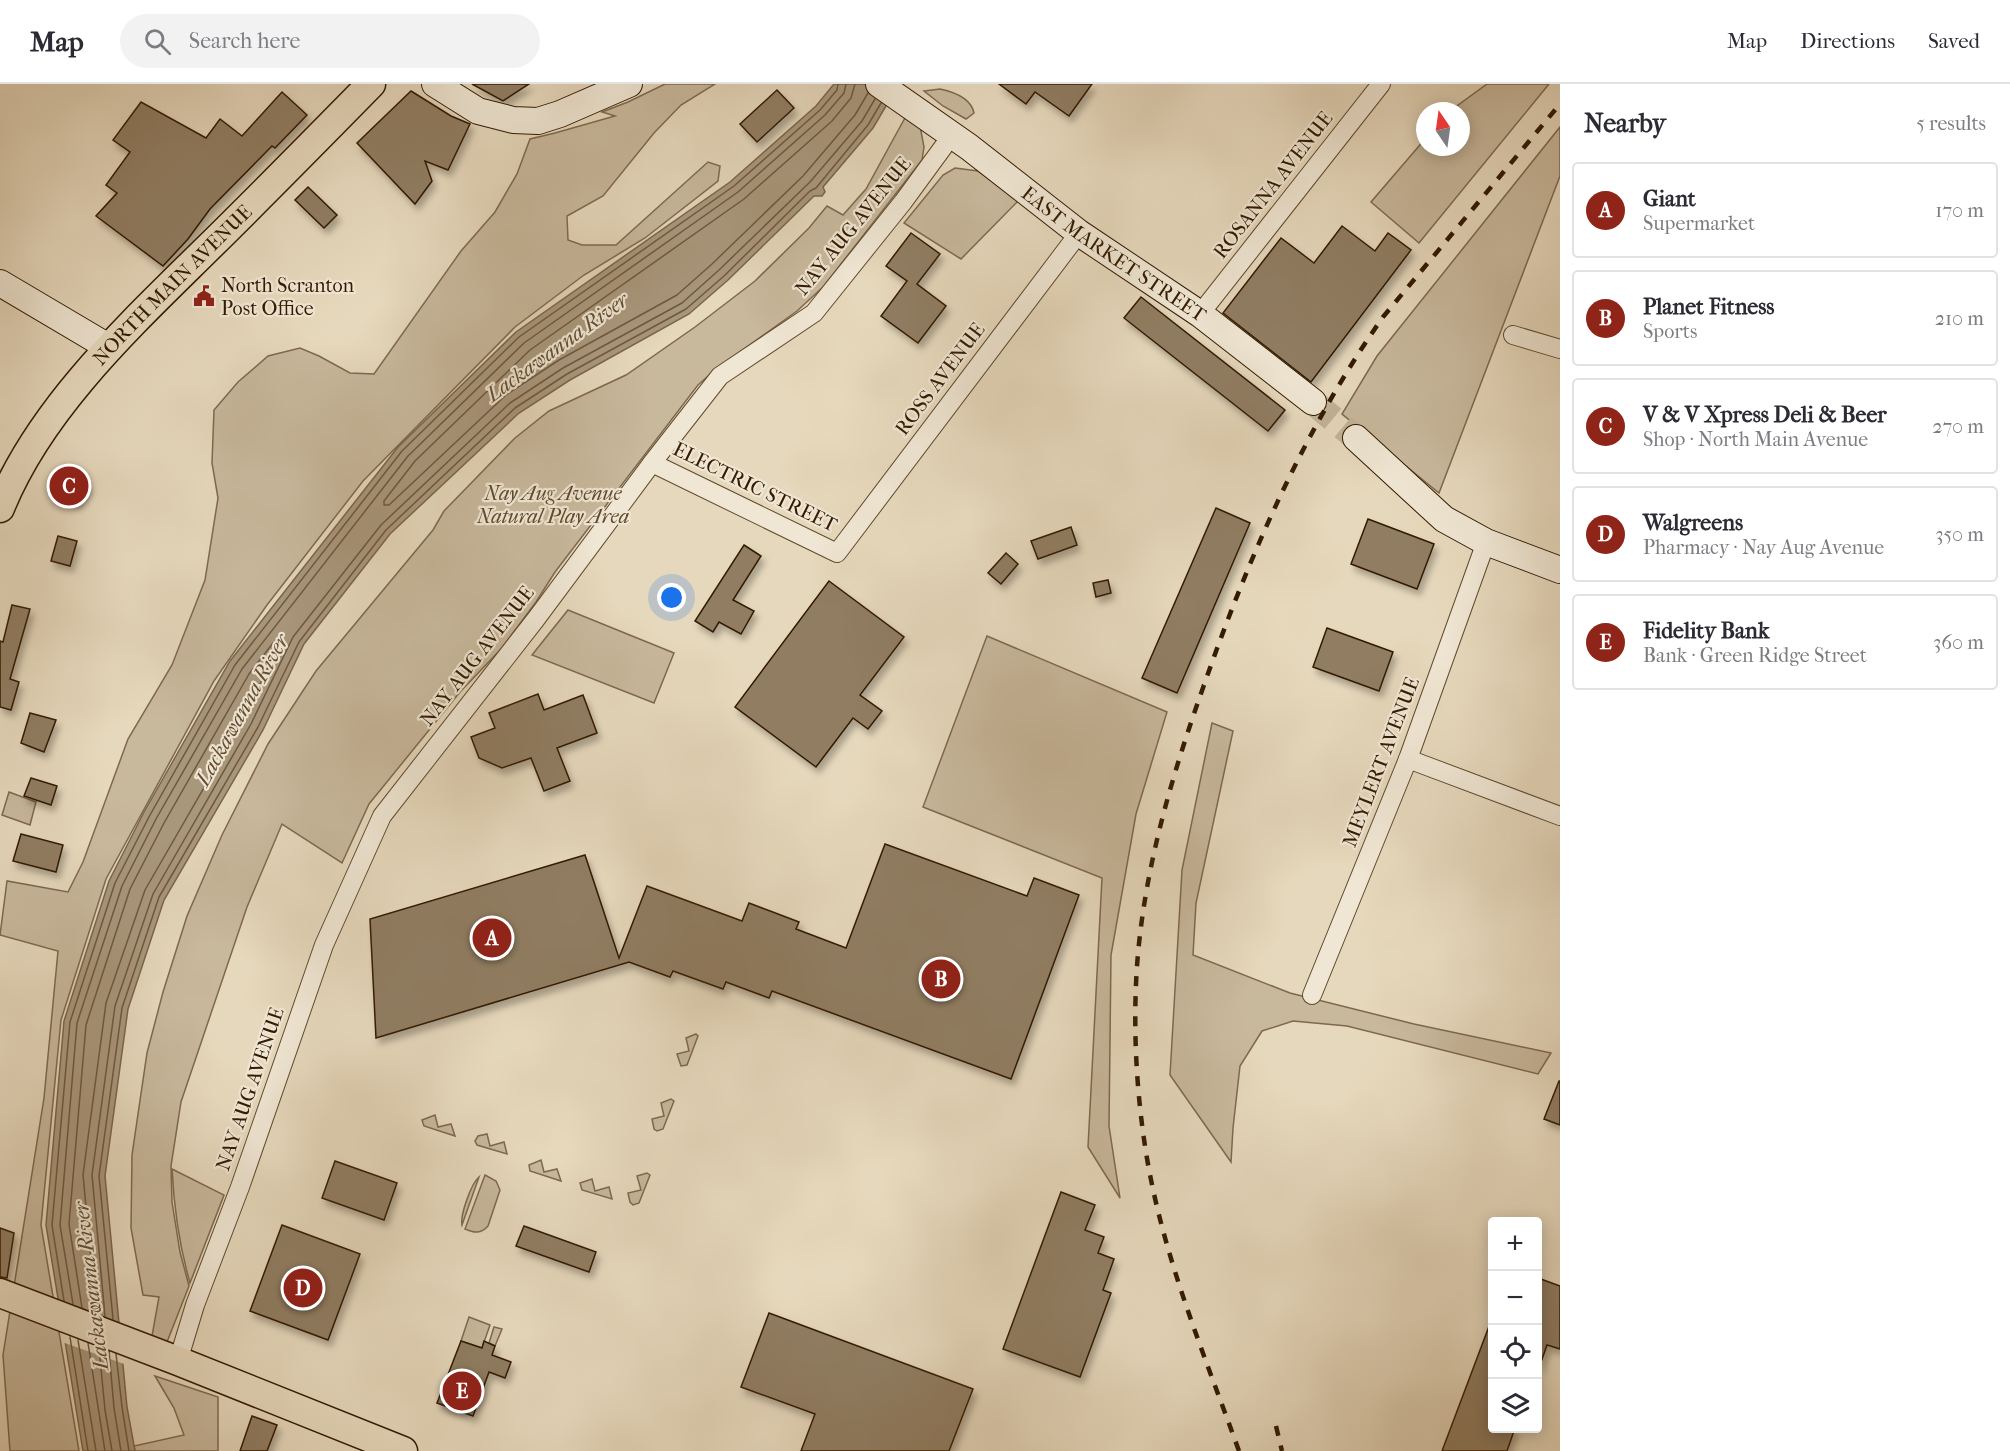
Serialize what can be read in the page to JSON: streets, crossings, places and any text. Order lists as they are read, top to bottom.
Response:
{
  "streets": {
    "main road": ["NORTH MAIN AVENUE"],
    "street": [
      "ROSANNA AVENUE",
      "NAY AUG AVENUE",
      "EAST MARKET STREET",
      "ROSS AVENUE",
      "ELECTRIC STREET",
      "MEYLERT AVENUE"
    ]
  },
  "crossings": [
    ["ROSANNA AVENUE", "EAST MARKET STREET"],
    ["NAY AUG AVENUE", "EAST MARKET STREET"],
    ["NAY AUG AVENUE", "ELECTRIC STREET"],
    ["EAST MARKET STREET", "ROSS AVENUE"],
    ["ROSS AVENUE", "ELECTRIC STREET"]
  ],
  "water": ["Lackawanna River"],
  "parks": ["Nay Aug Avenue Natural Play Area"],
  "places": {
    "public building": ["North Scranton Post Office"]
  },
  "north": "top",
  "page": {
    "header": "Map",
    "search": "Search here",
    "nav": ["Map", "Directions", "Saved"],
    "heading": ["Nearby", "5 results"],
    "list": [
      {
        "mark": "A",
        "name": "Giant",
        "note": "Supermarket",
        "value": "170 m"
      },
      {
        "mark": "B",
        "name": "Planet Fitness",
        "note": "Sports",
        "value": "210 m"
      },
      {
        "mark": "C",
        "name": "V & V Xpress Deli & Beer",
        "note": "Shop · North Main Avenue",
        "value": "270 m"
      },
      {
        "mark": "D",
        "name": "Walgreens",
        "note": "Pharmacy · Nay Aug Avenue",
        "value": "350 m"
      },
      {
        "mark": "E",
        "name": "Fidelity Bank",
        "note": "Bank · Green Ridge Street",
        "value": "360 m"
      }
    ],
    "pins": [
      "C",
      "A",
      "B",
      "D",
      "E"
    ],
    "map_buttons": ["+", "−"]
  }
}
